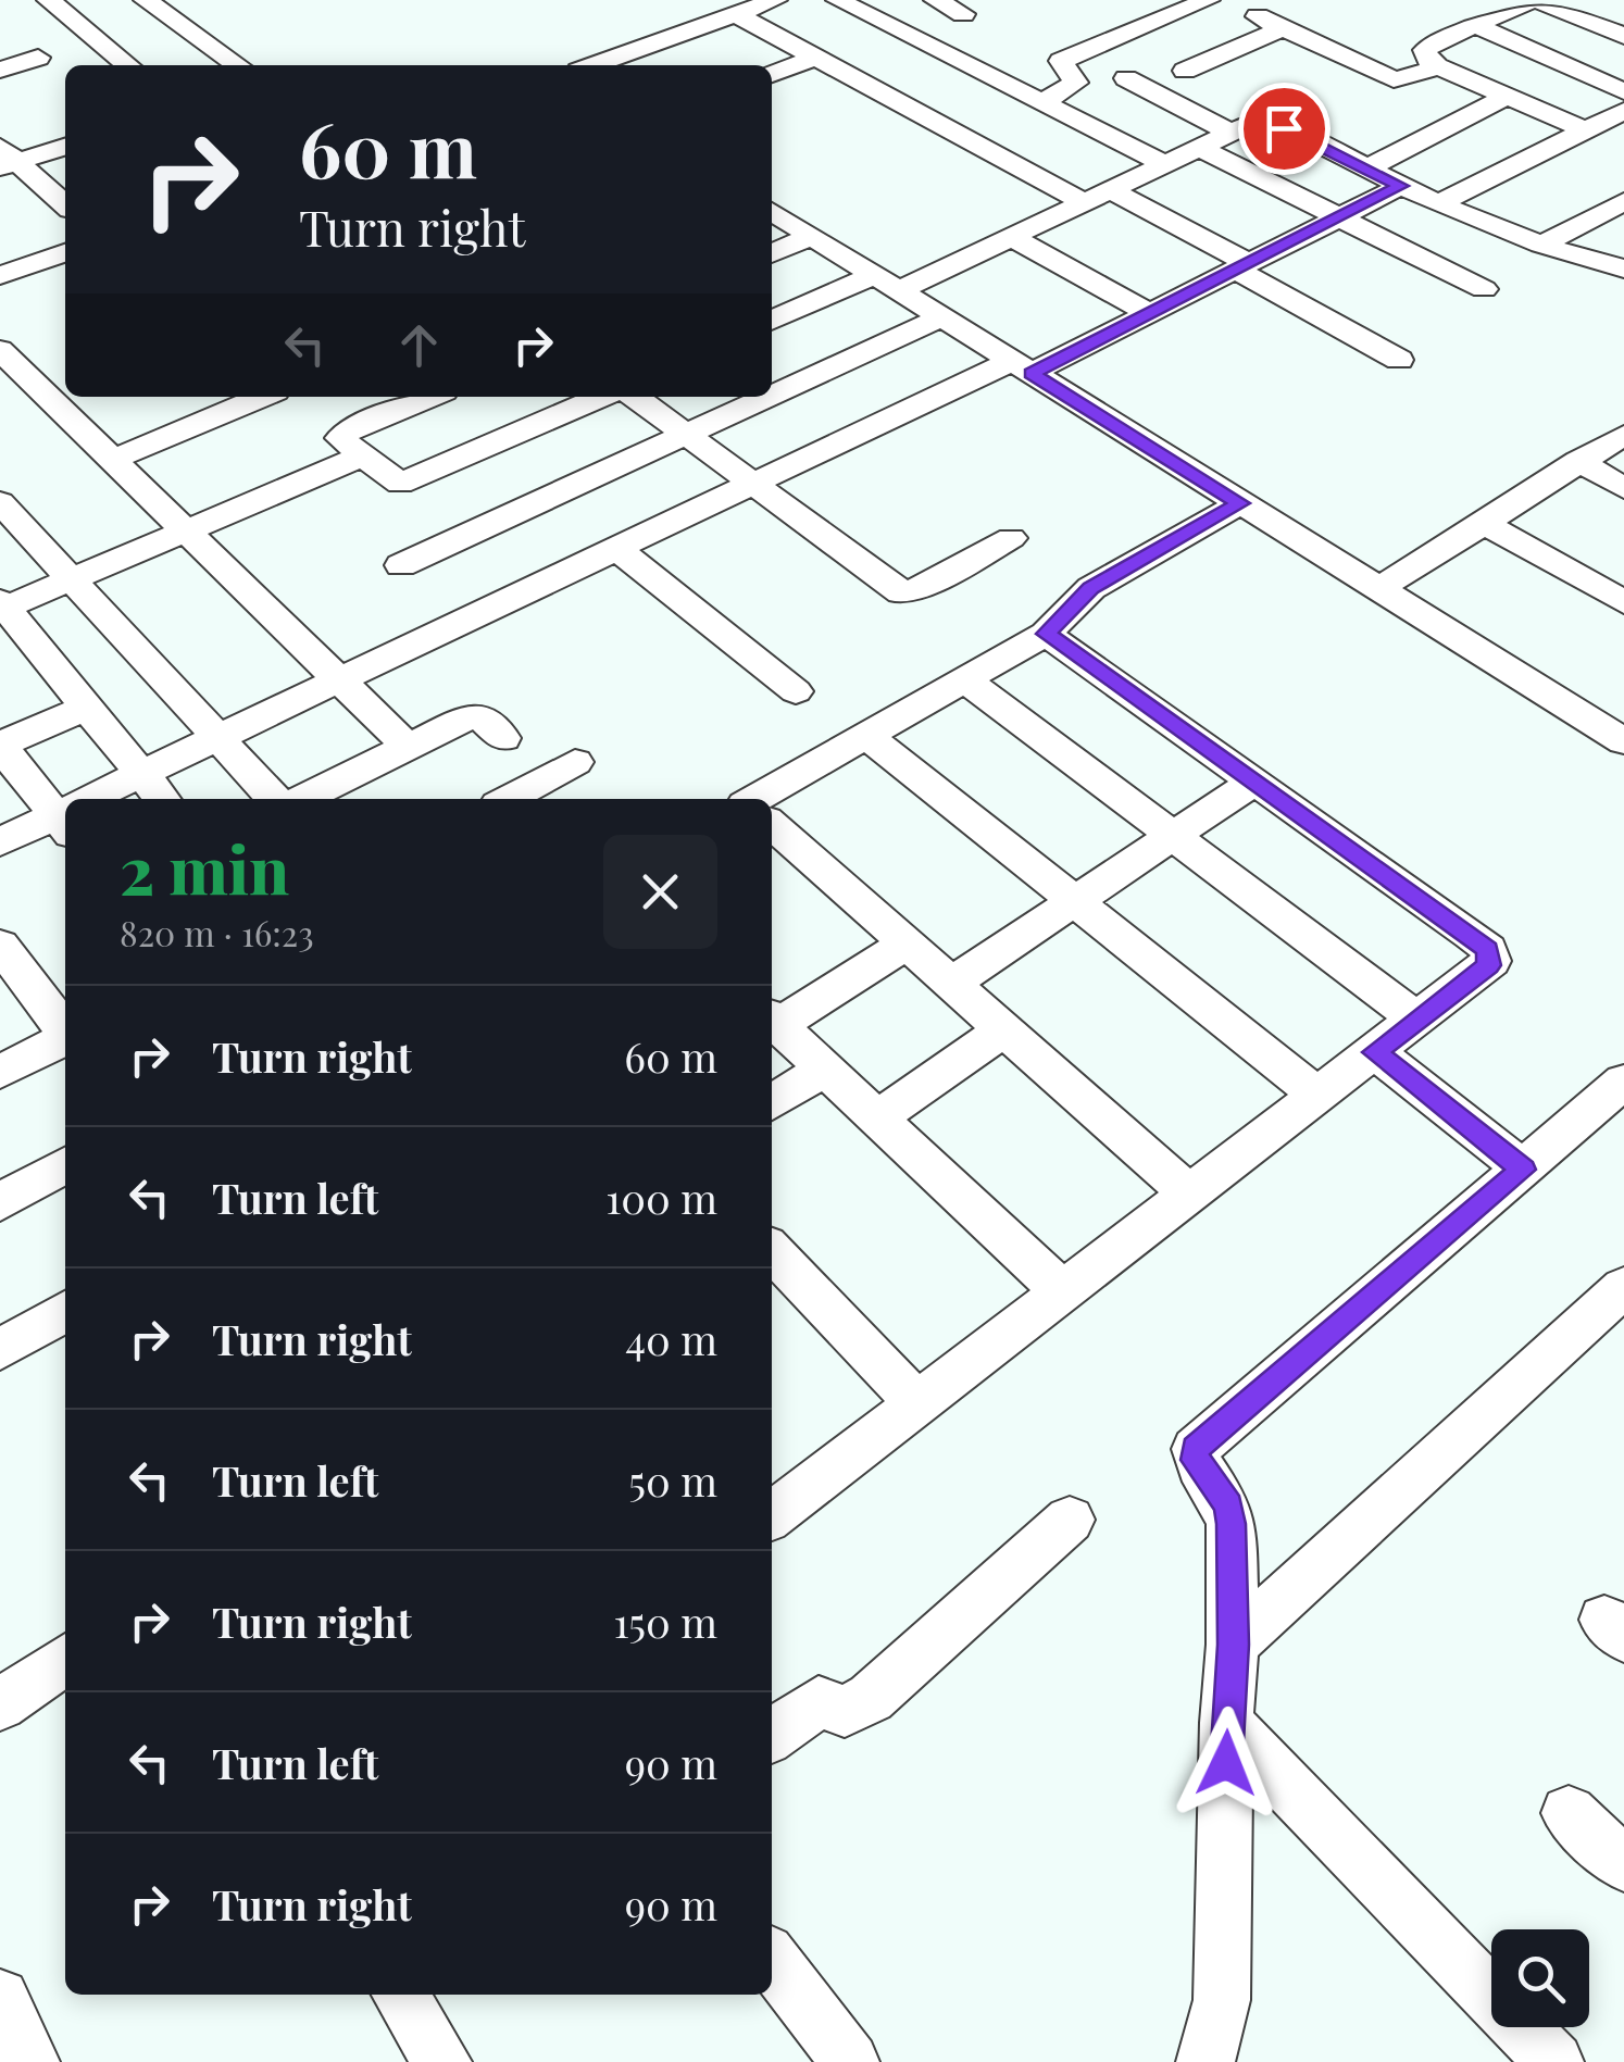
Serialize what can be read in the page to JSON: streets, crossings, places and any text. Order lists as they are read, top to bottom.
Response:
{
  "page": {
    "turn": ["60 m", "Turn right"],
    "heading": ["2 min", "820 m · 16:23"],
    "list": [
      {
        "name": "Turn right",
        "value": "60 m"
      },
      {
        "name": "Turn left",
        "value": "100 m"
      },
      {
        "name": "Turn right",
        "value": "40 m"
      },
      {
        "name": "Turn left",
        "value": "50 m"
      },
      {
        "name": "Turn right",
        "value": "150 m"
      },
      {
        "name": "Turn left",
        "value": "90 m"
      },
      {
        "name": "Turn right",
        "value": "90 m"
      }
    ]
  }
}
